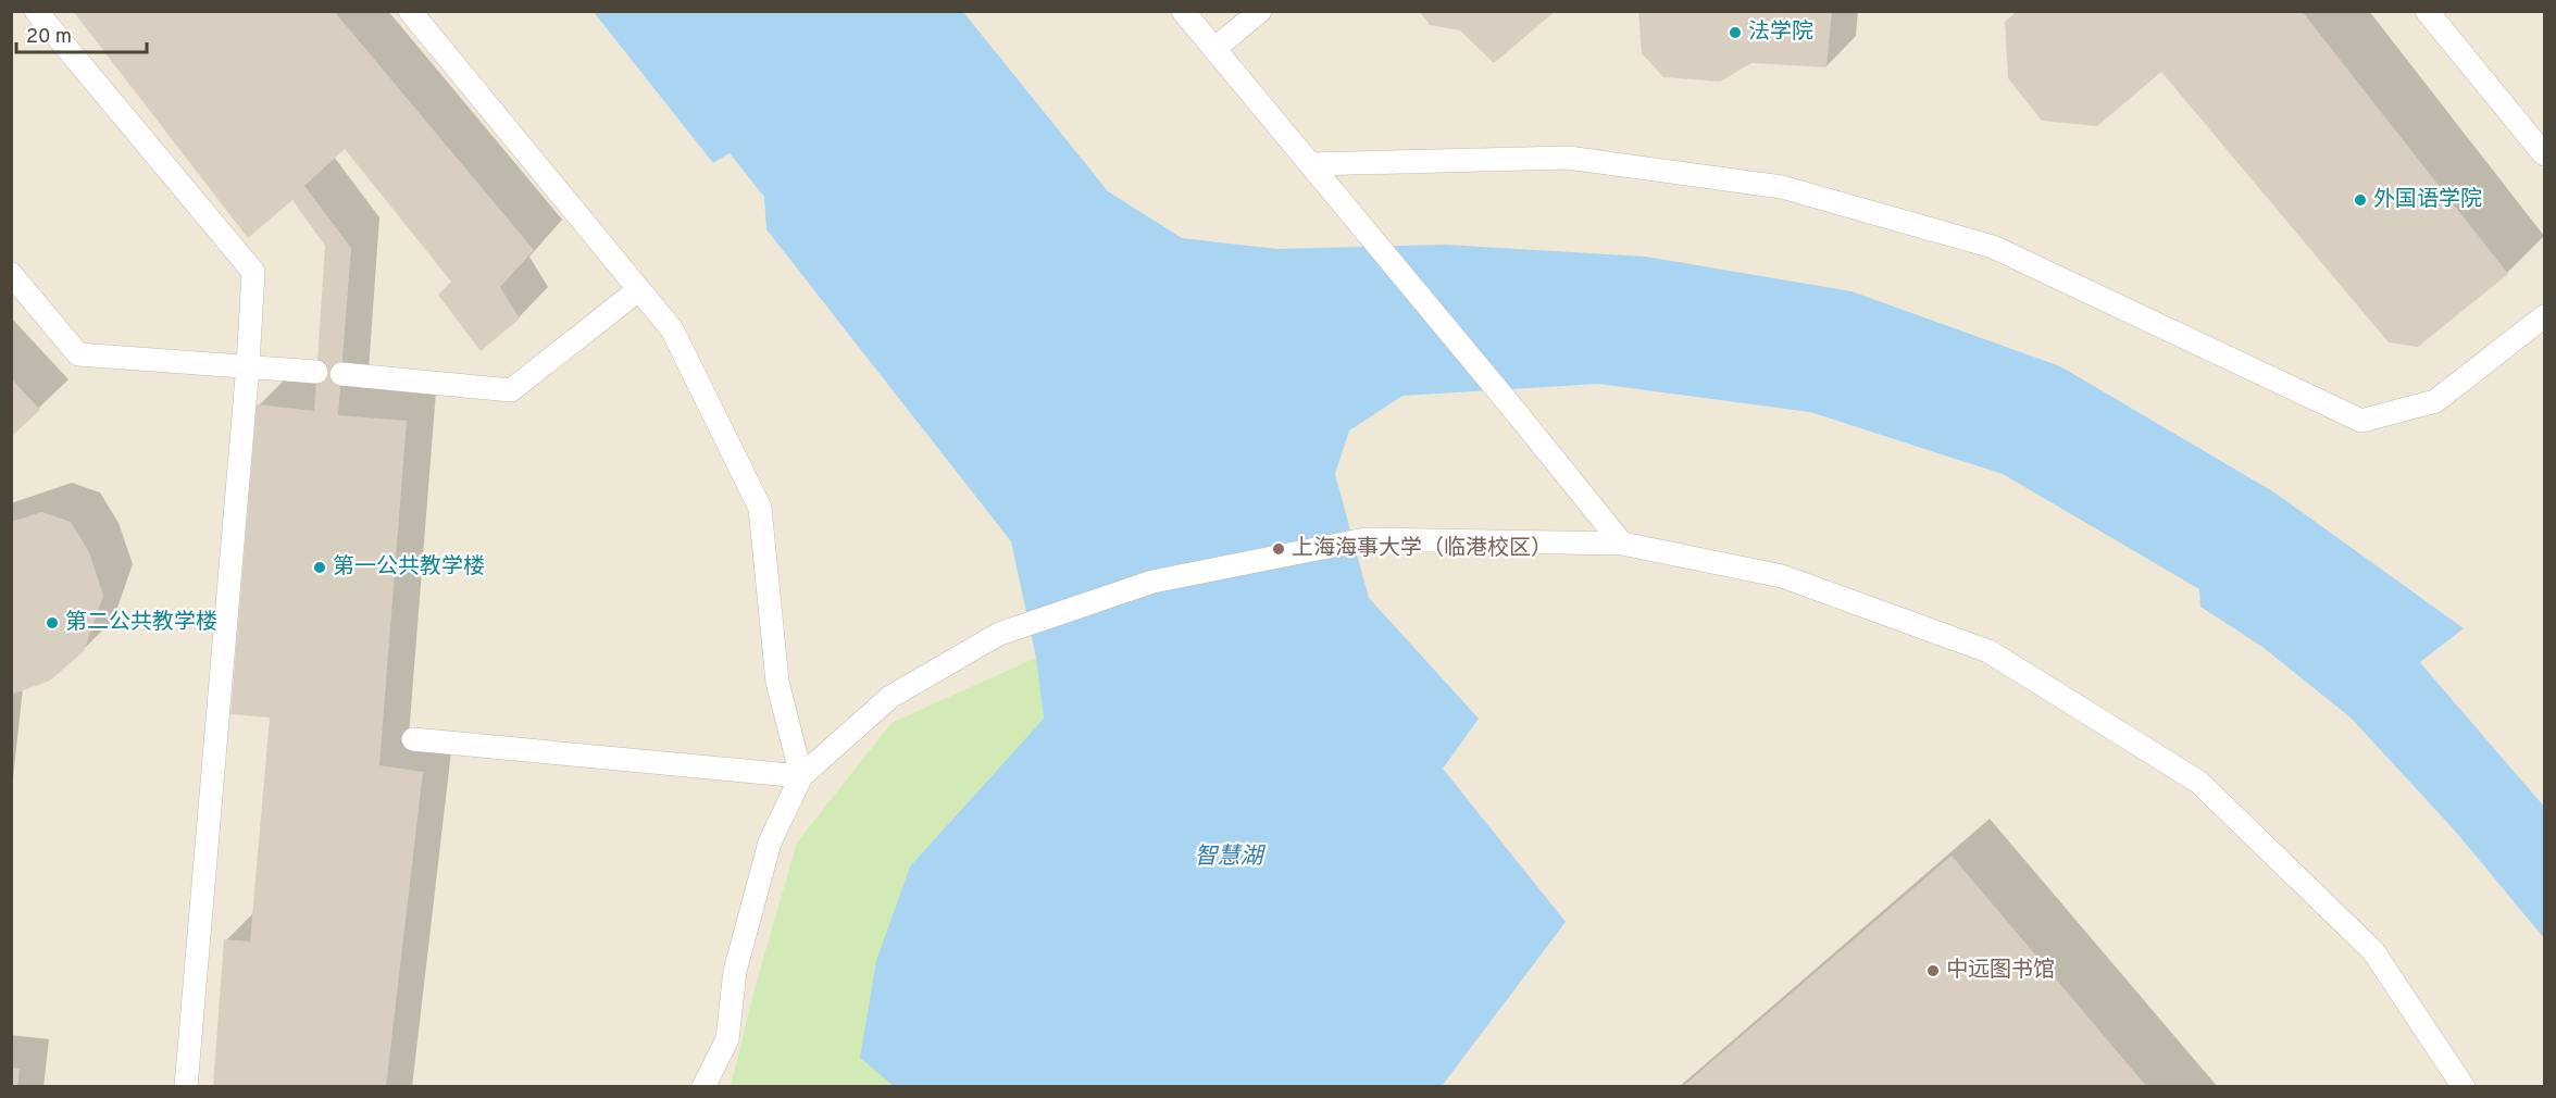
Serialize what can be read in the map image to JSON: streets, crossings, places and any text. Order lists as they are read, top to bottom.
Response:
{
  "water": ["智慧湖"],
  "places": [
    "法学院",
    "外国语学院",
    "上海海事大学（临港校区）",
    "第一公共教学楼",
    "第二公共教学楼",
    "中远图书馆"
  ],
  "scale_bar": "20 m"
}
